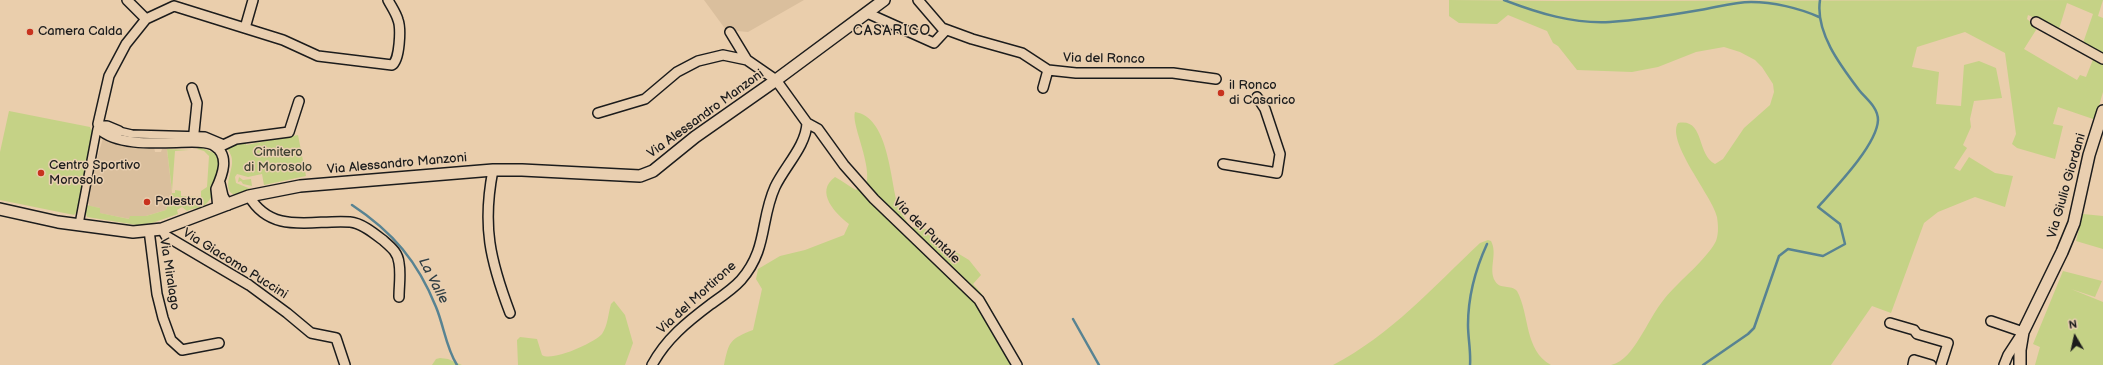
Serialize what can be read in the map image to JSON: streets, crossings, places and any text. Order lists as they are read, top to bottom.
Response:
{
  "streets": {
    "street": [
      "Via del Ronco",
      "Via Alessandro Manzoni",
      "Via Giulio Giordani",
      "Via del Puntale",
      "Via Giacomo Puccini",
      "Via Miralago",
      "Via del Mortirone"
    ]
  },
  "crossings": [
    ["Via Alessandro Manzoni", "Via Giacomo Puccini"],
    ["Via Alessandro Manzoni", "Via Miralago"],
    ["Via del Puntale", "Via del Mortirone"]
  ],
  "districts": ["CASARICO"],
  "water": ["La Valle"],
  "parks": ["Cimitero di Morosolo"],
  "places": [
    "Camera Calda",
    "il Ronco di Casarico",
    "Centro Sportivo Morosolo",
    "Palestra"
  ],
  "north": "top"
}
